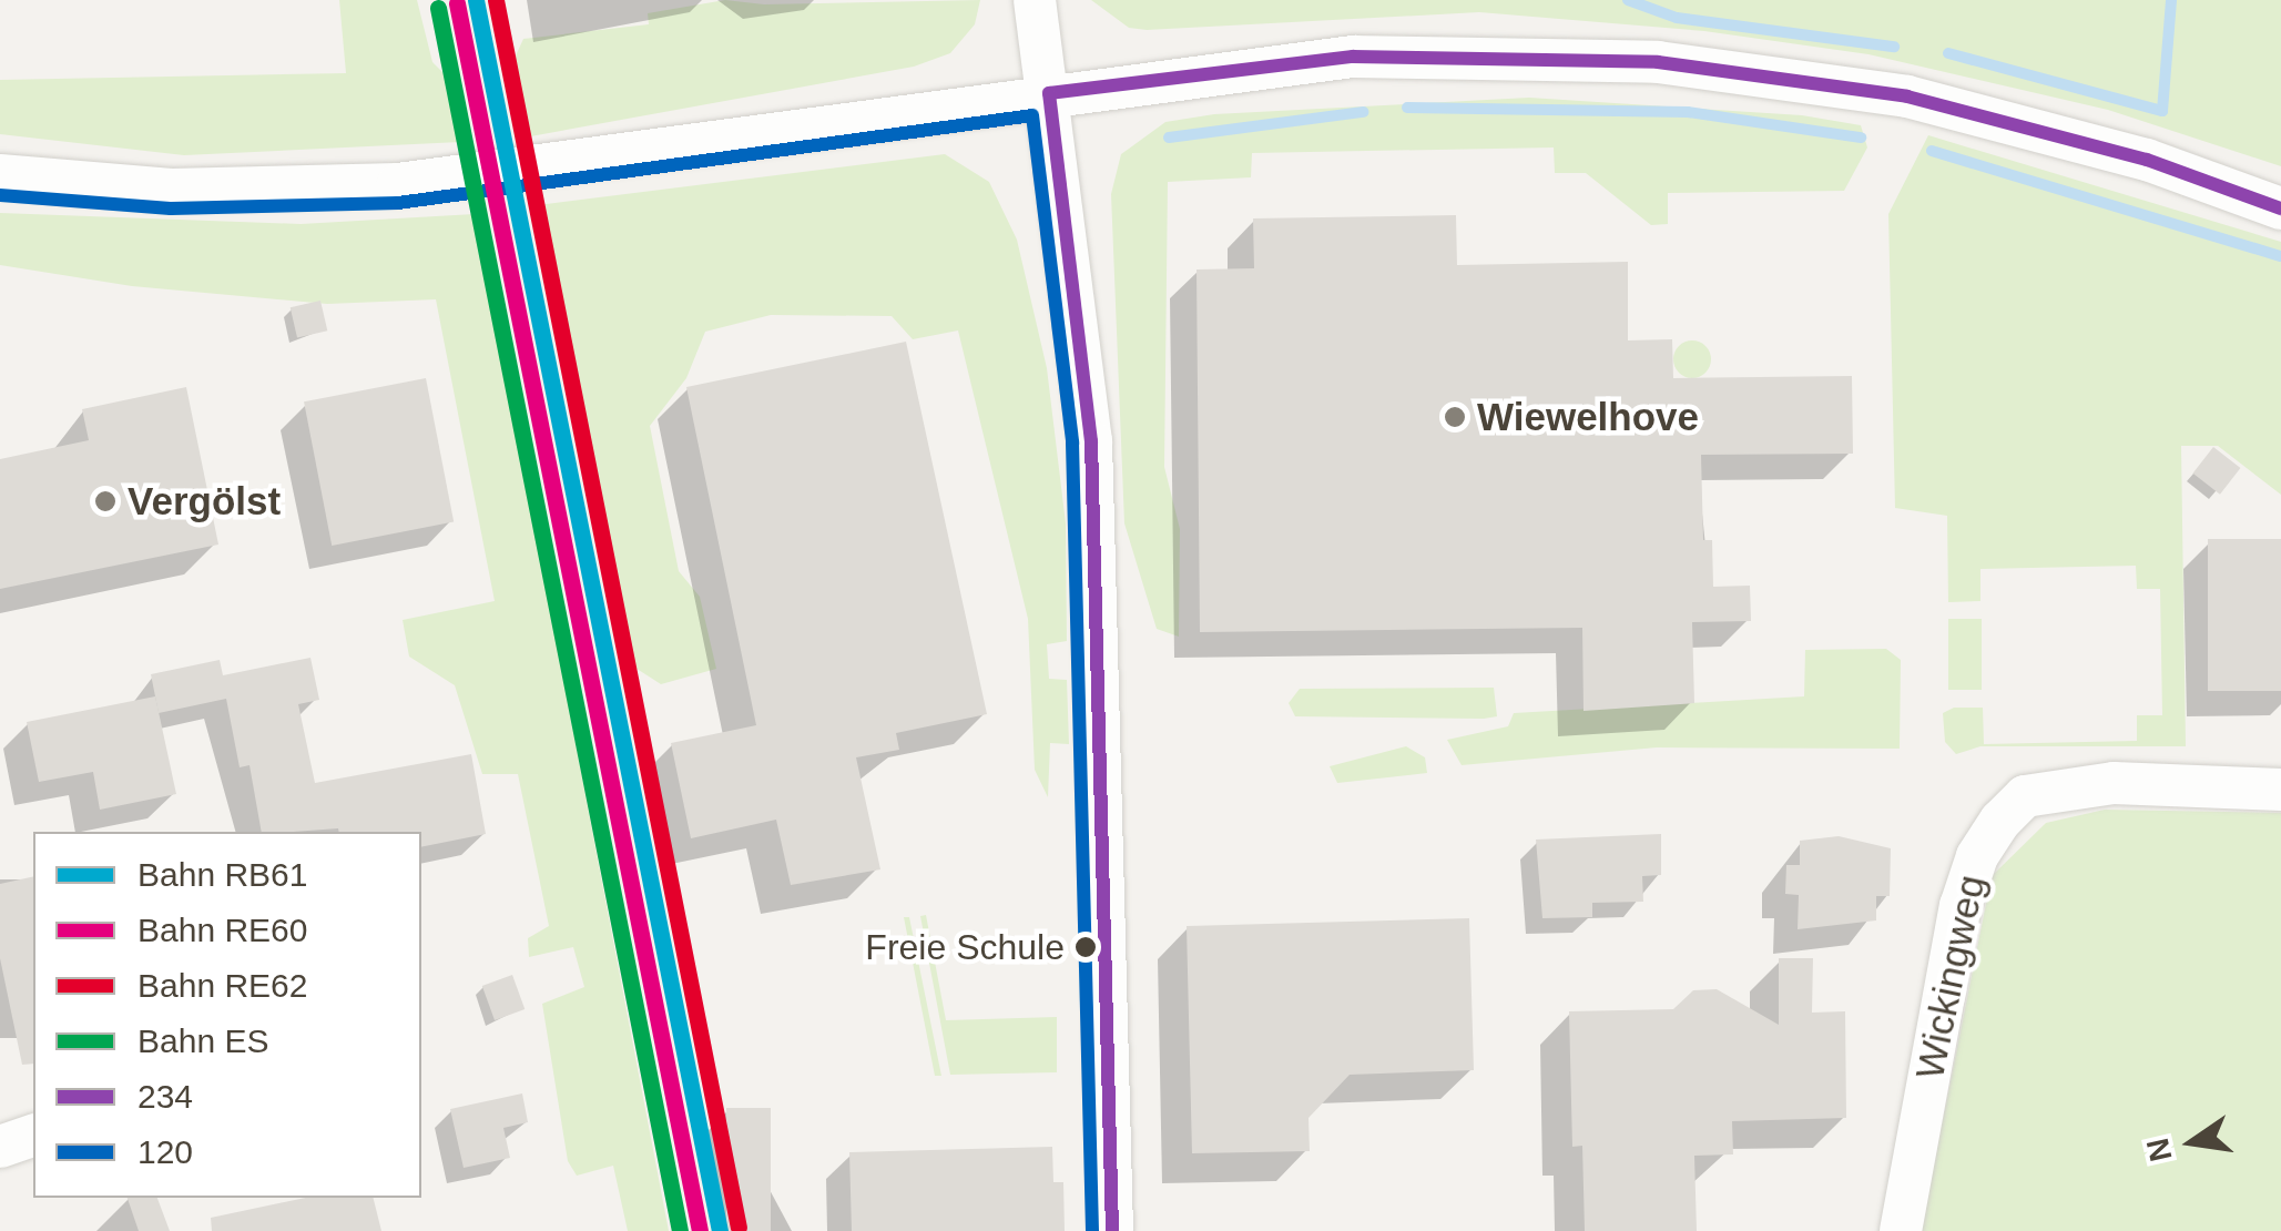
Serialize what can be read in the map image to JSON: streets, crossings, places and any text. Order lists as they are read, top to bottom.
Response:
{
  "streets": {
    "street": ["Wickingweg"]
  },
  "places": ["Wiewelhove", "Vergölst", "Freie Schule"],
  "lines": [
    "rail line RB61",
    "rail line RE62",
    "rail line RE60",
    "rail line ES",
    "transit line 234",
    "transit line 120"
  ],
  "legend": [
    "Bahn RB61",
    "Bahn RE60",
    "Bahn RE62",
    "Bahn ES",
    "234",
    "120"
  ],
  "north": "left"
}
